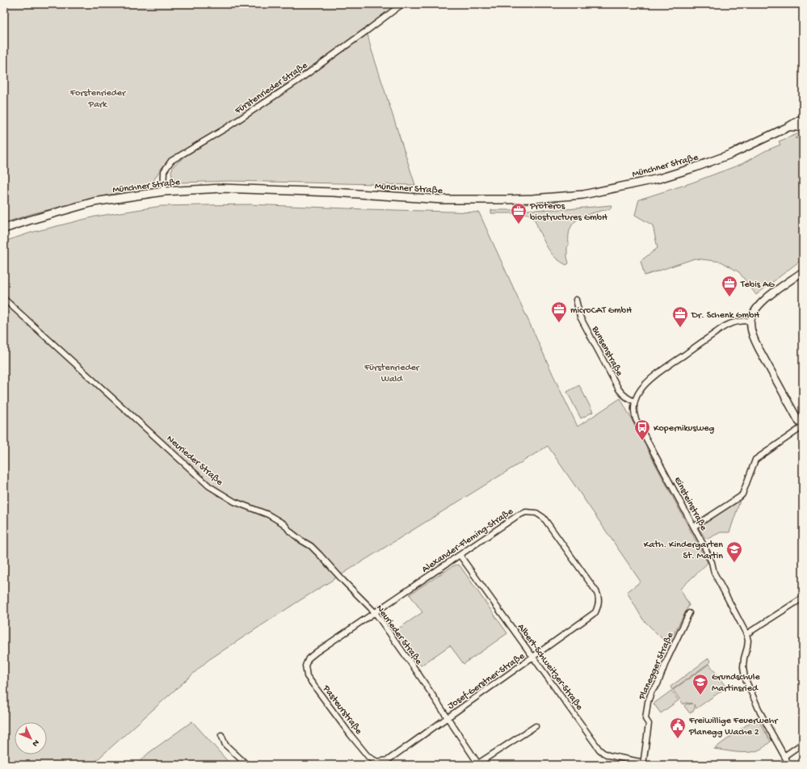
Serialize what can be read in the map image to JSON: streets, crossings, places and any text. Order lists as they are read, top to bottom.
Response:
{
  "streets": {
    "main road": ["Münchner Straße"],
    "street": [
      "Fürstenrieder Straße",
      "Bunsenstraße",
      "Neurieder Straße",
      "Einsteinstraße",
      "Alexander-Fleming-Straße",
      "Planegger Straße",
      "Albert-Schweitzer-Straße",
      "Josef-Gerstner-Straße",
      "Pasteurstraße"
    ]
  },
  "crossings": [
    ["Fürstenrieder Straße", "Münchner Straße"],
    ["Bunsenstraße", "Einsteinstraße"],
    ["Neurieder Straße", "Alexander-Fleming-Straße"],
    ["Neurieder Straße", "Josef-Gerstner-Straße"],
    ["Neurieder Straße", "Pasteurstraße"],
    ["Alexander-Fleming-Straße", "Albert-Schweitzer-Straße"],
    ["Alexander-Fleming-Straße", "Josef-Gerstner-Straße"],
    ["Alexander-Fleming-Straße", "Pasteurstraße"],
    ["Planegger Straße", "Albert-Schweitzer-Straße"],
    ["Albert-Schweitzer-Straße", "Josef-Gerstner-Straße"],
    ["Josef-Gerstner-Straße", "Pasteurstraße"]
  ],
  "parks": ["Forstenrieder Park", "Fürstenrieder Wald"],
  "places": {
    "office": [
      "Proteros biostructures GmbH",
      "Tebis AG",
      "microCAT GmbH",
      "Dr. Schenk GmbH"
    ],
    "bus stop": ["Kopernikusweg"],
    "school or university": ["Kath. Kindergarten St. Martin", "Grundschule Martinsried"],
    "public building": ["Freiwillige Feuerwehr Planegg Wache 2"]
  },
  "north": "bottom right"
}
